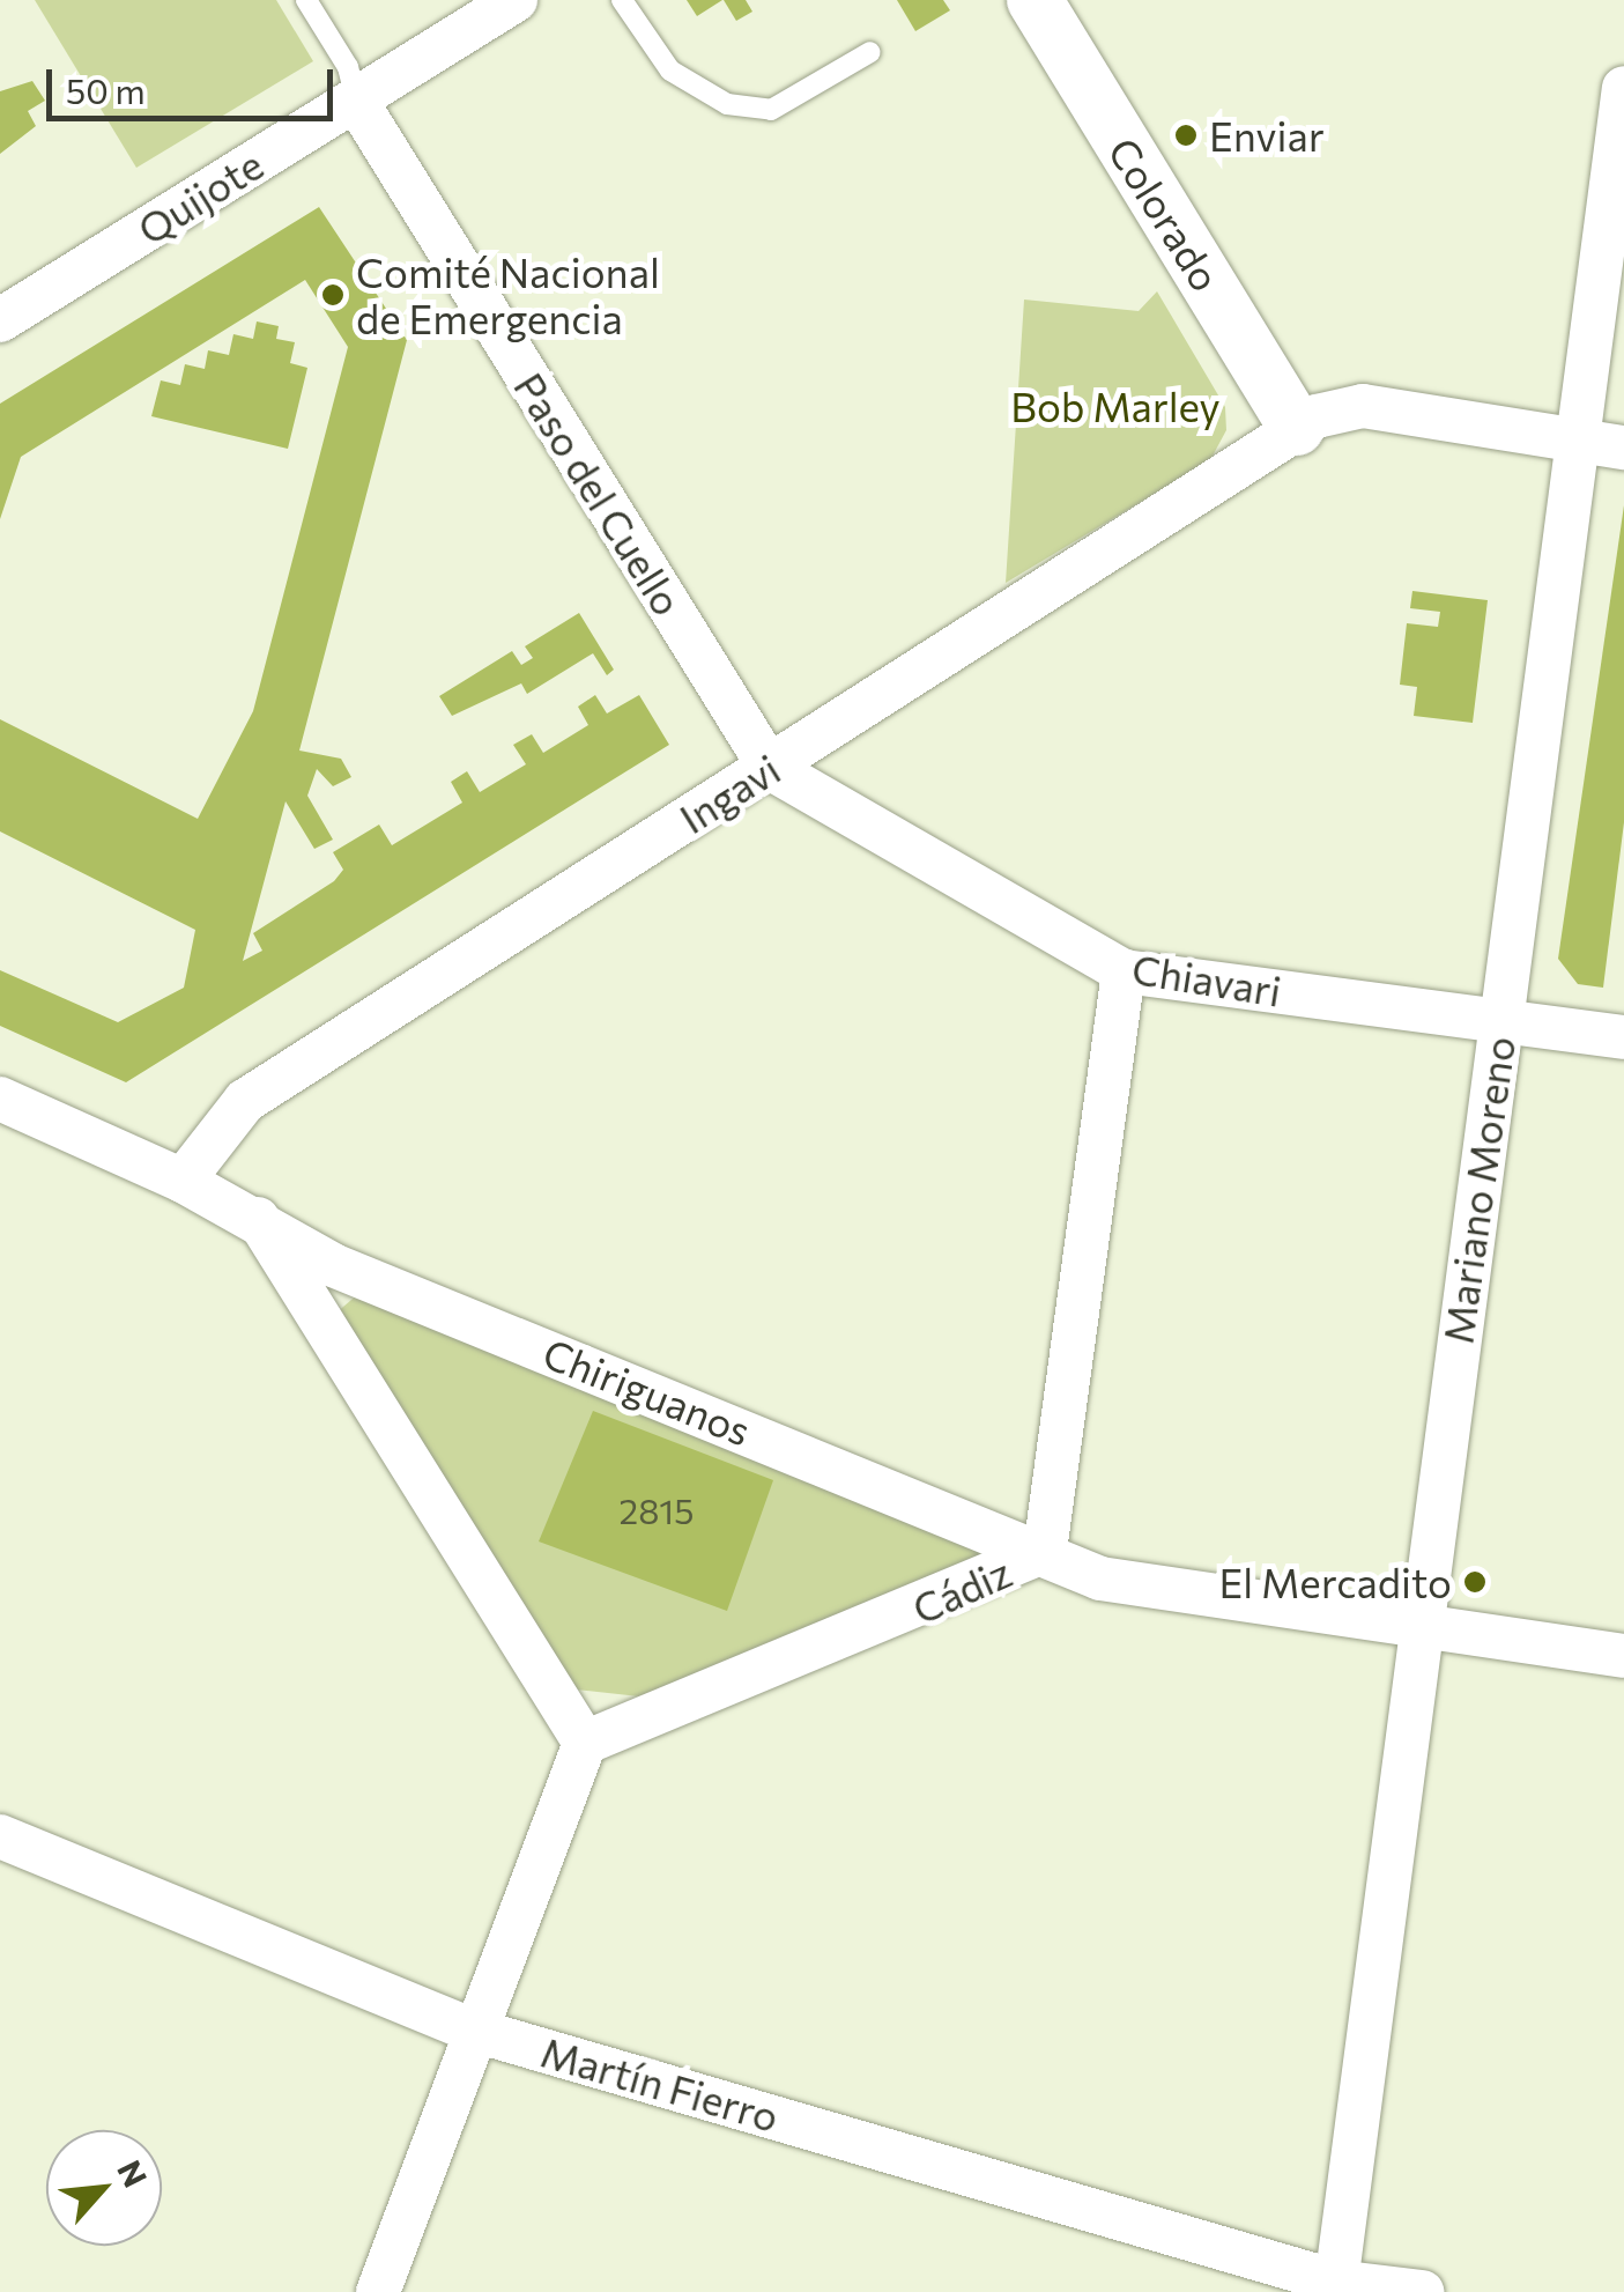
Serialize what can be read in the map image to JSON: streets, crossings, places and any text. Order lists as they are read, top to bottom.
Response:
{
  "streets": {
    "street": [
      "Quijote",
      "Colorado",
      "Paso del Cuello",
      "Ingavi",
      "Chiavari",
      "Mariano Moreno",
      "Chiriguanos",
      "Cádiz",
      "Martín Fierro"
    ]
  },
  "crossings": [
    ["Quijote", "Paso del Cuello"],
    ["Colorado", "Ingavi"],
    ["Paso del Cuello", "Ingavi"],
    ["Paso del Cuello", "Chiavari"],
    ["Ingavi", "Chiavari"],
    ["Ingavi", "Mariano Moreno"],
    ["Ingavi", "Chiriguanos"],
    ["Chiavari", "Mariano Moreno"],
    ["Mariano Moreno", "Cádiz"],
    ["Mariano Moreno", "Martín Fierro"],
    ["Chiriguanos", "Cádiz"]
  ],
  "parks": ["Bob Marley"],
  "places": ["Enviar", "Comité Nacional de Emergencia", "El Mercadito"],
  "house_numbers": ["2815"],
  "scale_bar": "50 m",
  "north": "top right"
}
